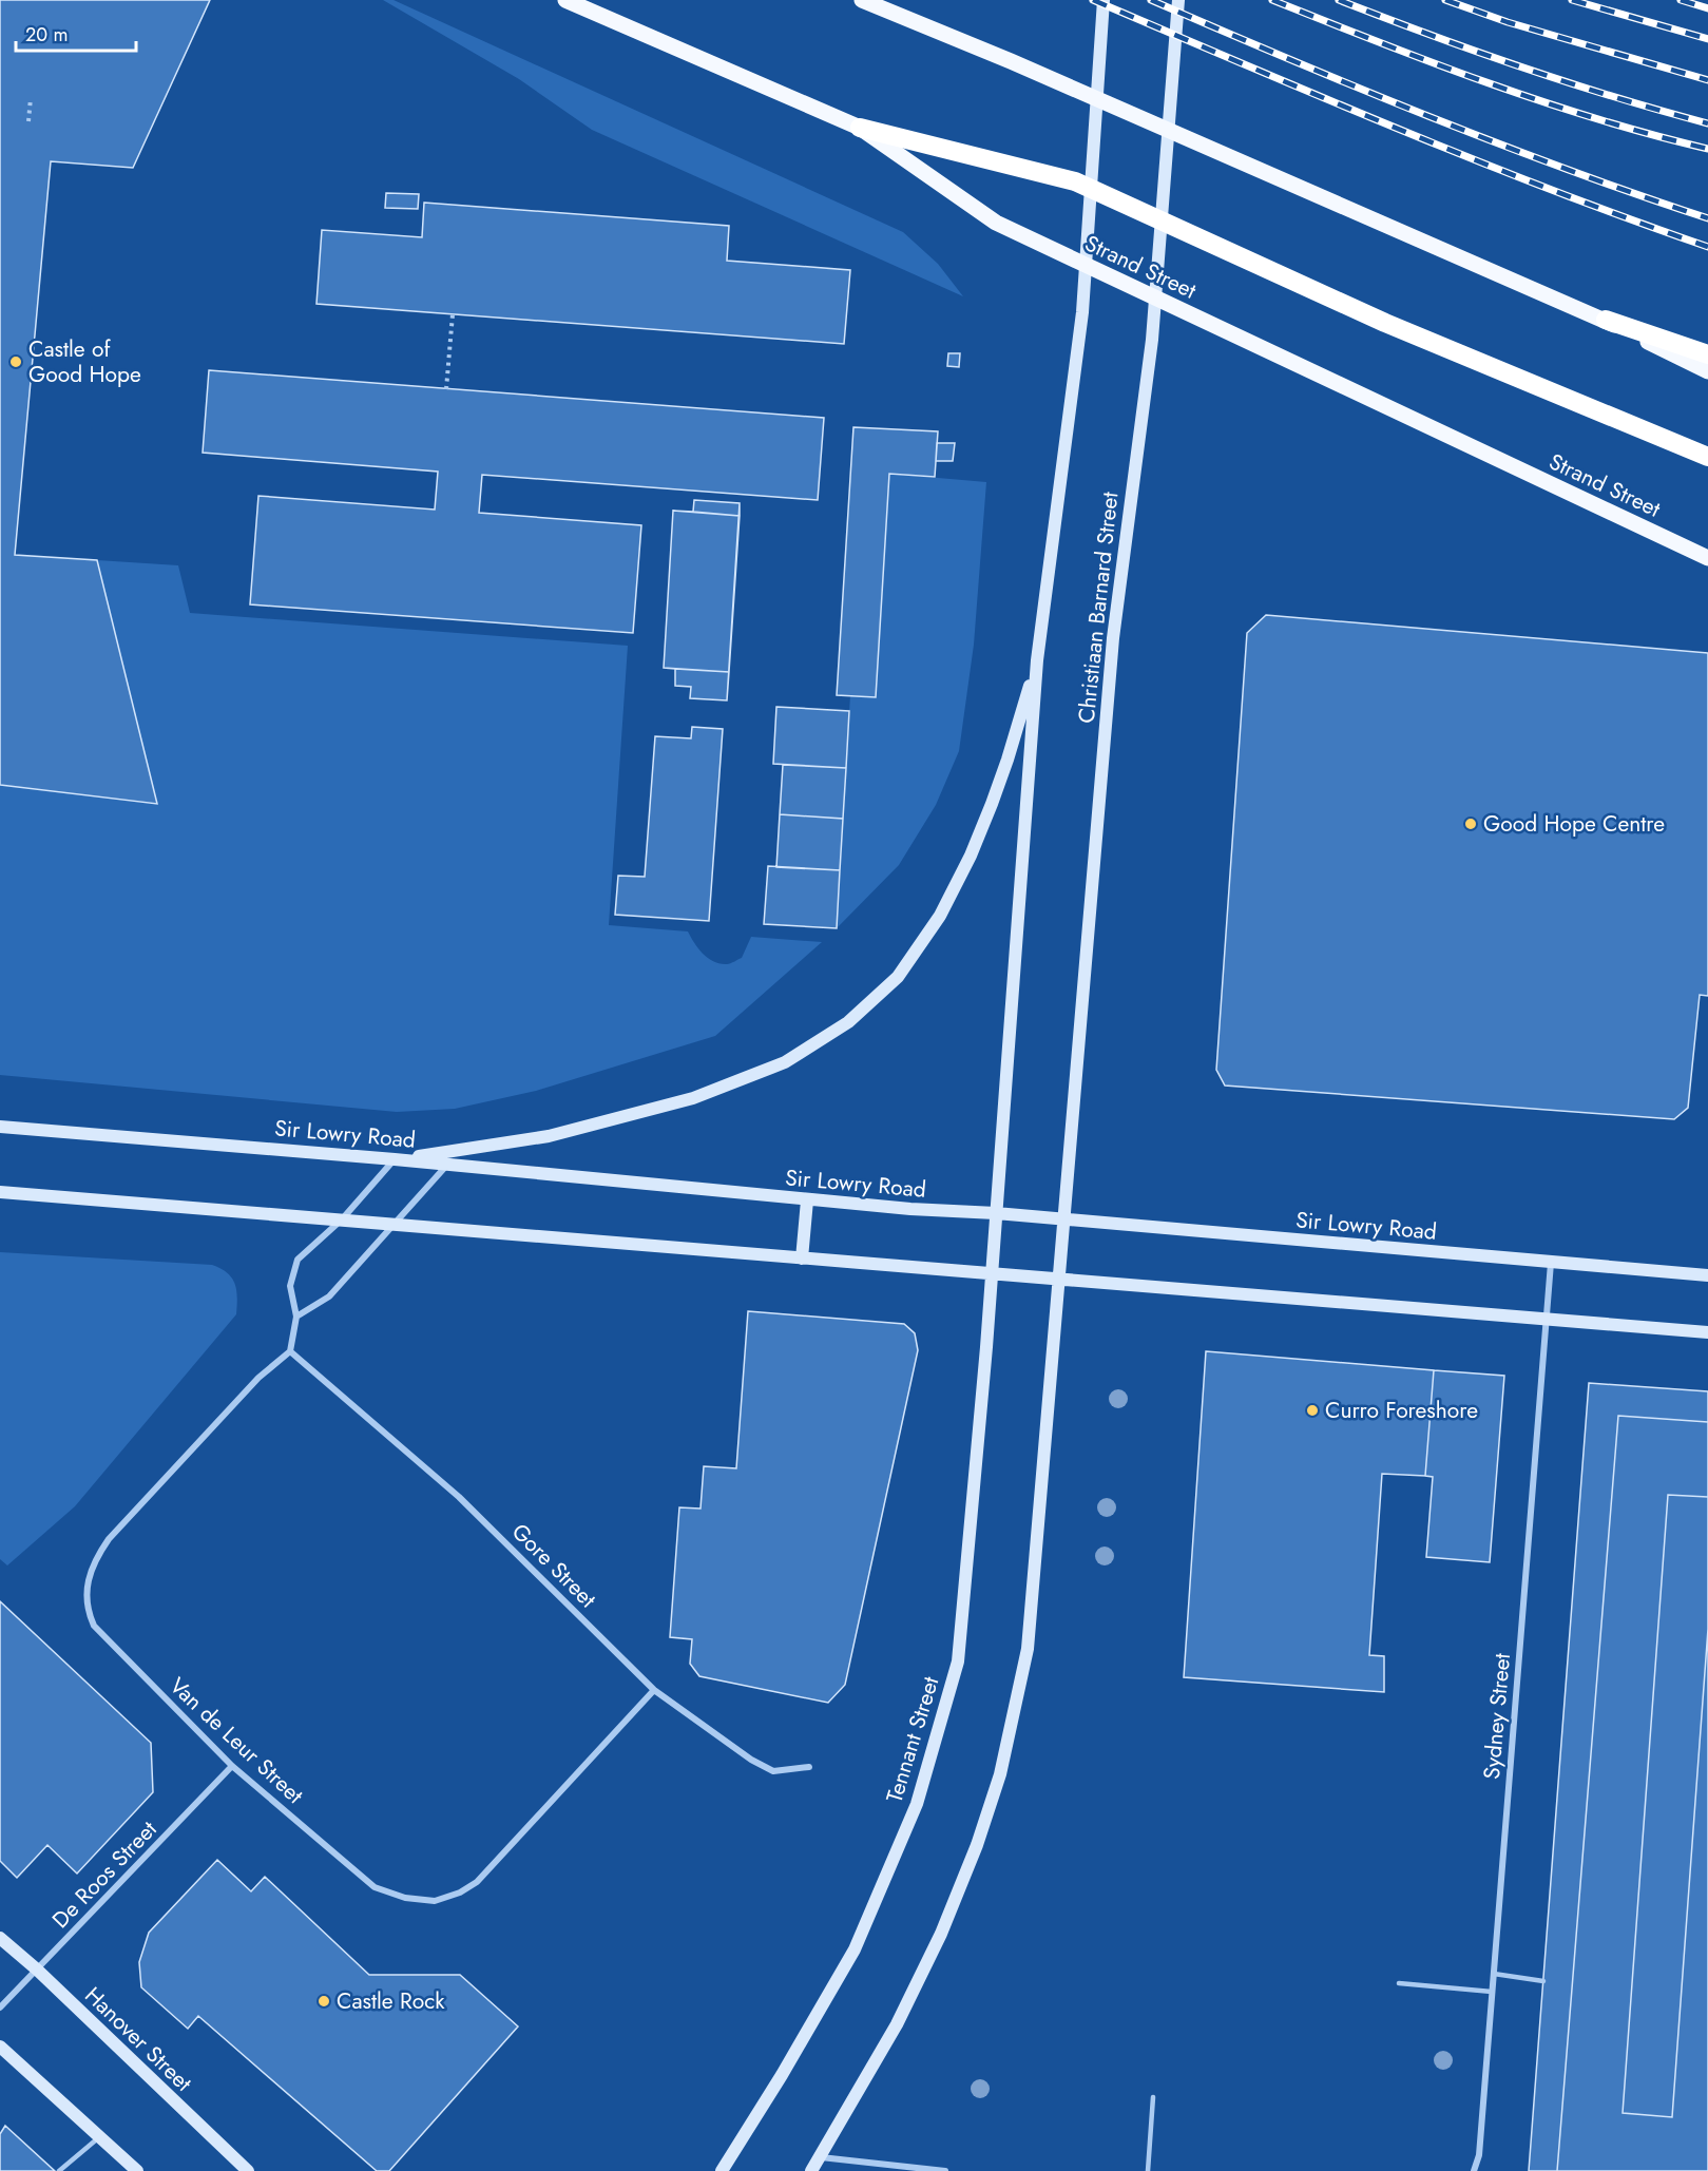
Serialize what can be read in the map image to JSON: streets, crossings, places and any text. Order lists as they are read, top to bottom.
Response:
{
  "streets": {
    "main road": [
      "Strand Street",
      "Christiaan Barnard Street",
      "Sir Lowry Road",
      "Tennant Street",
      "Hanover Street"
    ],
    "street": [
      "Gore Street",
      "Sydney Street",
      "Van de Leur Street",
      "De Roos Street"
    ]
  },
  "crossings": [
    ["Christiaan Barnard Street", "Sir Lowry Road"],
    ["Sir Lowry Road", "Sydney Street"],
    ["Sir Lowry Road", "Tennant Street"],
    ["Gore Street", "Van de Leur Street"],
    ["Van de Leur Street", "De Roos Street"],
    ["De Roos Street", "Hanover Street"]
  ],
  "places": [
    "Castle of Good Hope",
    "Good Hope Centre",
    "Curro Foreshore",
    "Castle Rock"
  ],
  "scale_bar": "20 m"
}
